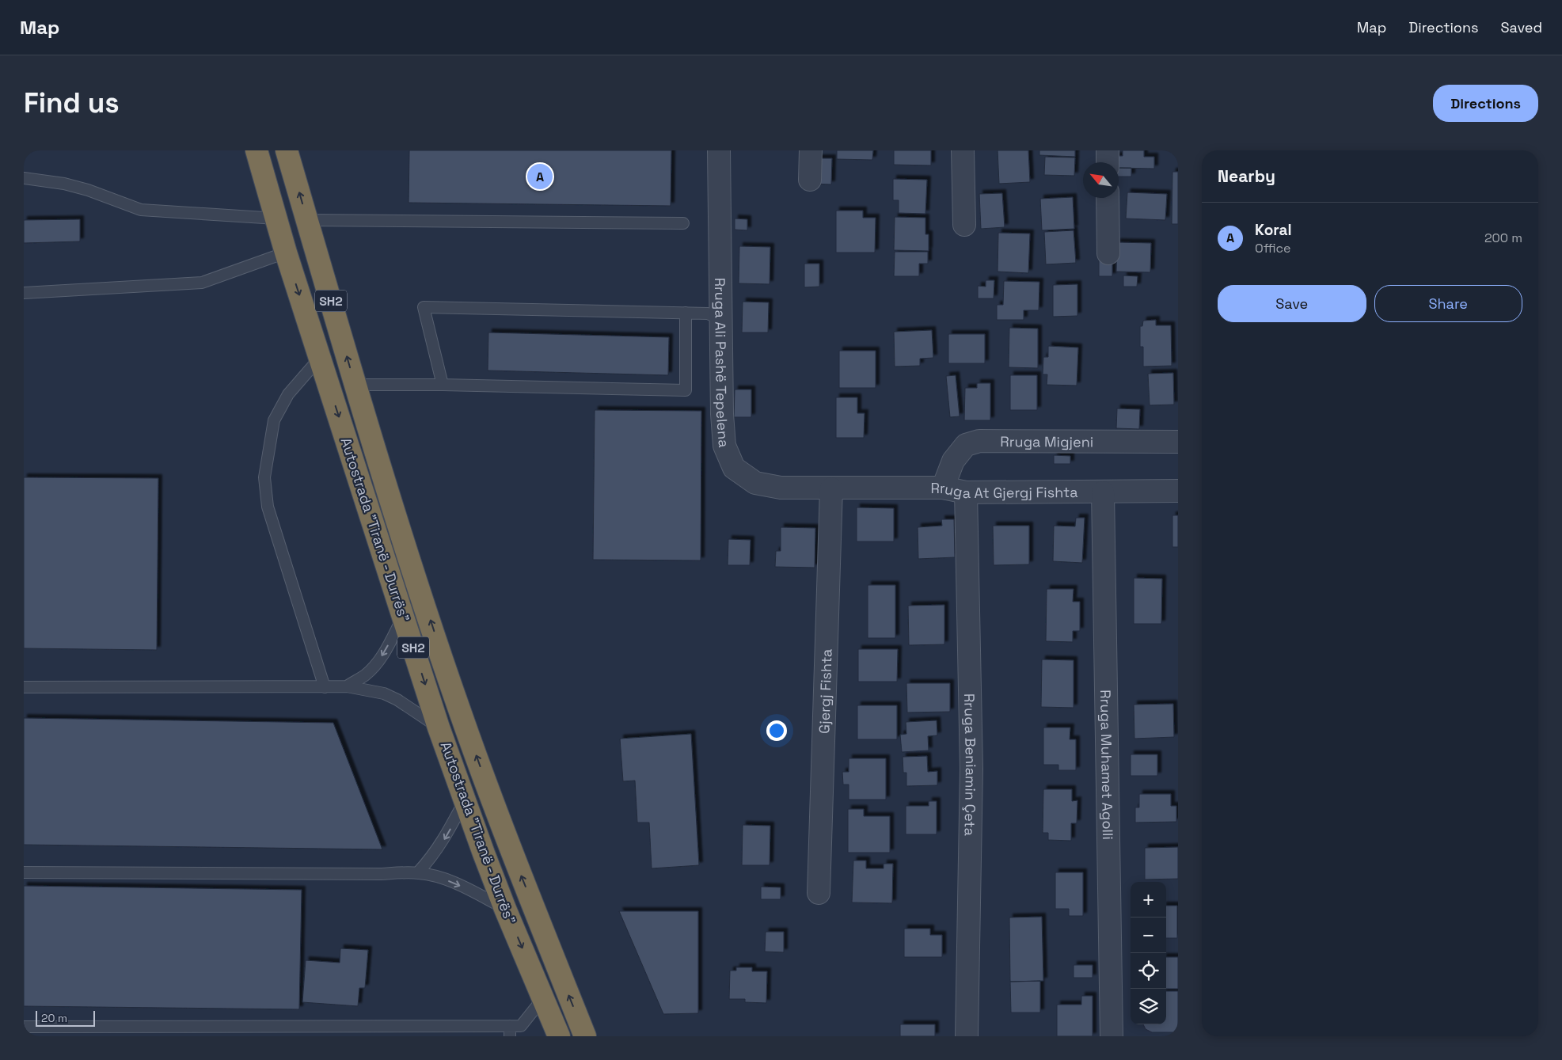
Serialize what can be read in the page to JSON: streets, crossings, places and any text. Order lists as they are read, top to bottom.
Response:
{
  "streets": {
    "highway": ["SH2", "Autostrada \"Tiranë - Durrës\""],
    "street": [
      "Rruga Ali Pashë Tepelena",
      "Rruga Migjeni",
      "Rruga At Gjergj Fishta",
      "Gjergj Fishta",
      "Rruga Beniamin Çeta",
      "Rruga Muhamet Agolli"
    ]
  },
  "crossings": [
    ["Rruga Ali Pashë Tepelena", "Rruga At Gjergj Fishta"],
    ["Rruga Ali Pashë Tepelena", "Gjergj Fishta"],
    ["Rruga Migjeni", "Rruga At Gjergj Fishta"],
    ["Rruga At Gjergj Fishta", "Gjergj Fishta"],
    ["Rruga At Gjergj Fishta", "Rruga Beniamin Çeta"],
    ["Rruga At Gjergj Fishta", "Rruga Muhamet Agolli"]
  ],
  "scale_bar": "20 m",
  "north": "top left",
  "page": {
    "header": "Map",
    "nav": ["Map", "Directions", "Saved"],
    "buttons": [
      "Directions",
      ["Save", "Share"]
    ],
    "title": "Find us",
    "heading": "Nearby",
    "pins": "A",
    "list": [
      {
        "mark": "A",
        "name": "Koral",
        "note": "Office",
        "value": "200 m"
      }
    ],
    "map_buttons": ["+", "−"],
    "scale": "20 m"
  }
}
